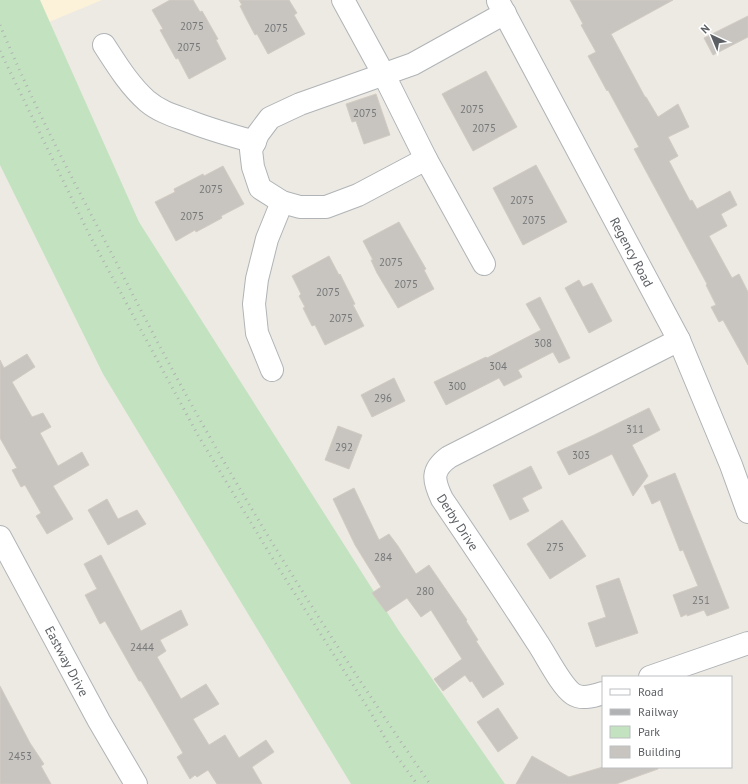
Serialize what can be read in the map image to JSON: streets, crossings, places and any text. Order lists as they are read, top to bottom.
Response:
{
  "streets": {
    "street": ["Regency Road", "Derby Drive", "Eastway Drive"]
  },
  "crossings": [
    ["Regency Road", "Derby Drive"]
  ],
  "house_numbers": [
    "2075",
    "2075",
    "2075",
    "2075",
    "2075",
    "2075",
    "2075",
    "2075",
    "2075",
    "2075",
    "2075",
    "2075",
    "2075",
    "2075",
    "308",
    "304",
    "300",
    "296",
    "311",
    "292",
    "303",
    "275",
    "284",
    "280",
    "251",
    "2444",
    "2453"
  ],
  "legend": [
    "Road",
    "Railway",
    "Park",
    "Building"
  ],
  "north": "top left"
}
